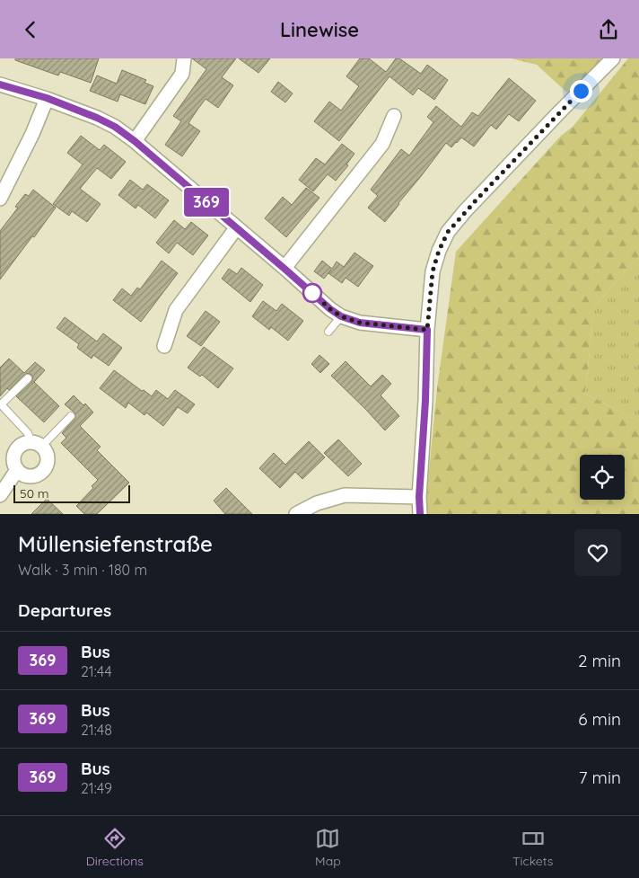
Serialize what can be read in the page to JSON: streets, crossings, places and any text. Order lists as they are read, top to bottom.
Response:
{
  "lines": ["bus line 369"],
  "scale_bar": "50 m",
  "page": {
    "header": "Linewise",
    "on_map": "369",
    "scale": "50 m",
    "heading": [
      ["Müllensiefenstraße", "Walk · 3 min · 180 m"],
      "Departures"
    ],
    "list": [
      {
        "mark": "369",
        "name": "Bus",
        "note": "21:44",
        "value": "2 min"
      },
      {
        "mark": "369",
        "name": "Bus",
        "note": "21:48",
        "value": "6 min"
      },
      {
        "mark": "369",
        "name": "Bus",
        "note": "21:49",
        "value": "7 min"
      }
    ],
    "tabs": ["Directions", "Map", "Tickets"]
  }
}
